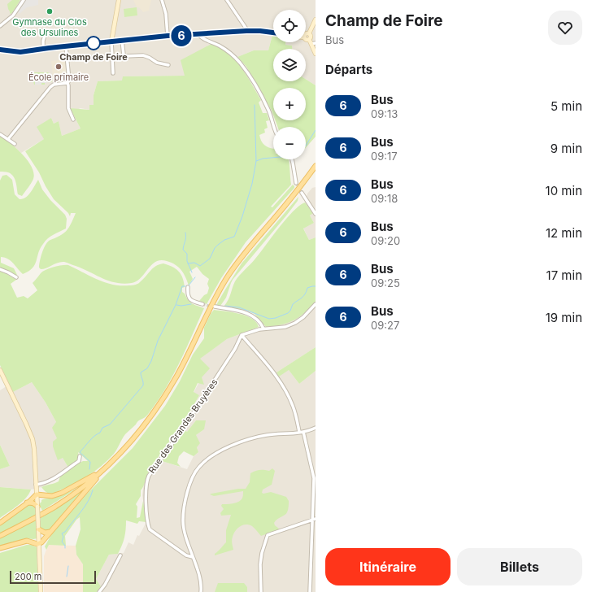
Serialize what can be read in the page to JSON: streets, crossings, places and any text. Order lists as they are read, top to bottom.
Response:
{
  "streets": {
    "street": ["Rue des Grandes Bruyères"]
  },
  "places": ["Gymnase du Clos des Ursulines", "Champ de Foire", "École primaire"],
  "lines": ["bus line 6"],
  "scale_bar": "200 m",
  "page": {
    "on_map": "6",
    "heading": [
      ["Champ de Foire", "Bus"],
      "Départs"
    ],
    "map_buttons": ["+", "−"],
    "list": [
      {
        "mark": "6",
        "name": "Bus",
        "note": "09:13",
        "value": "5 min"
      },
      {
        "mark": "6",
        "name": "Bus",
        "note": "09:17",
        "value": "9 min"
      },
      {
        "mark": "6",
        "name": "Bus",
        "note": "09:18",
        "value": "10 min"
      },
      {
        "mark": "6",
        "name": "Bus",
        "note": "09:20",
        "value": "12 min"
      },
      {
        "mark": "6",
        "name": "Bus",
        "note": "09:25",
        "value": "17 min"
      },
      {
        "mark": "6",
        "name": "Bus",
        "note": "09:27",
        "value": "19 min"
      }
    ],
    "buttons": ["Itinéraire", "Billets"],
    "scale": "200 m"
  }
}
